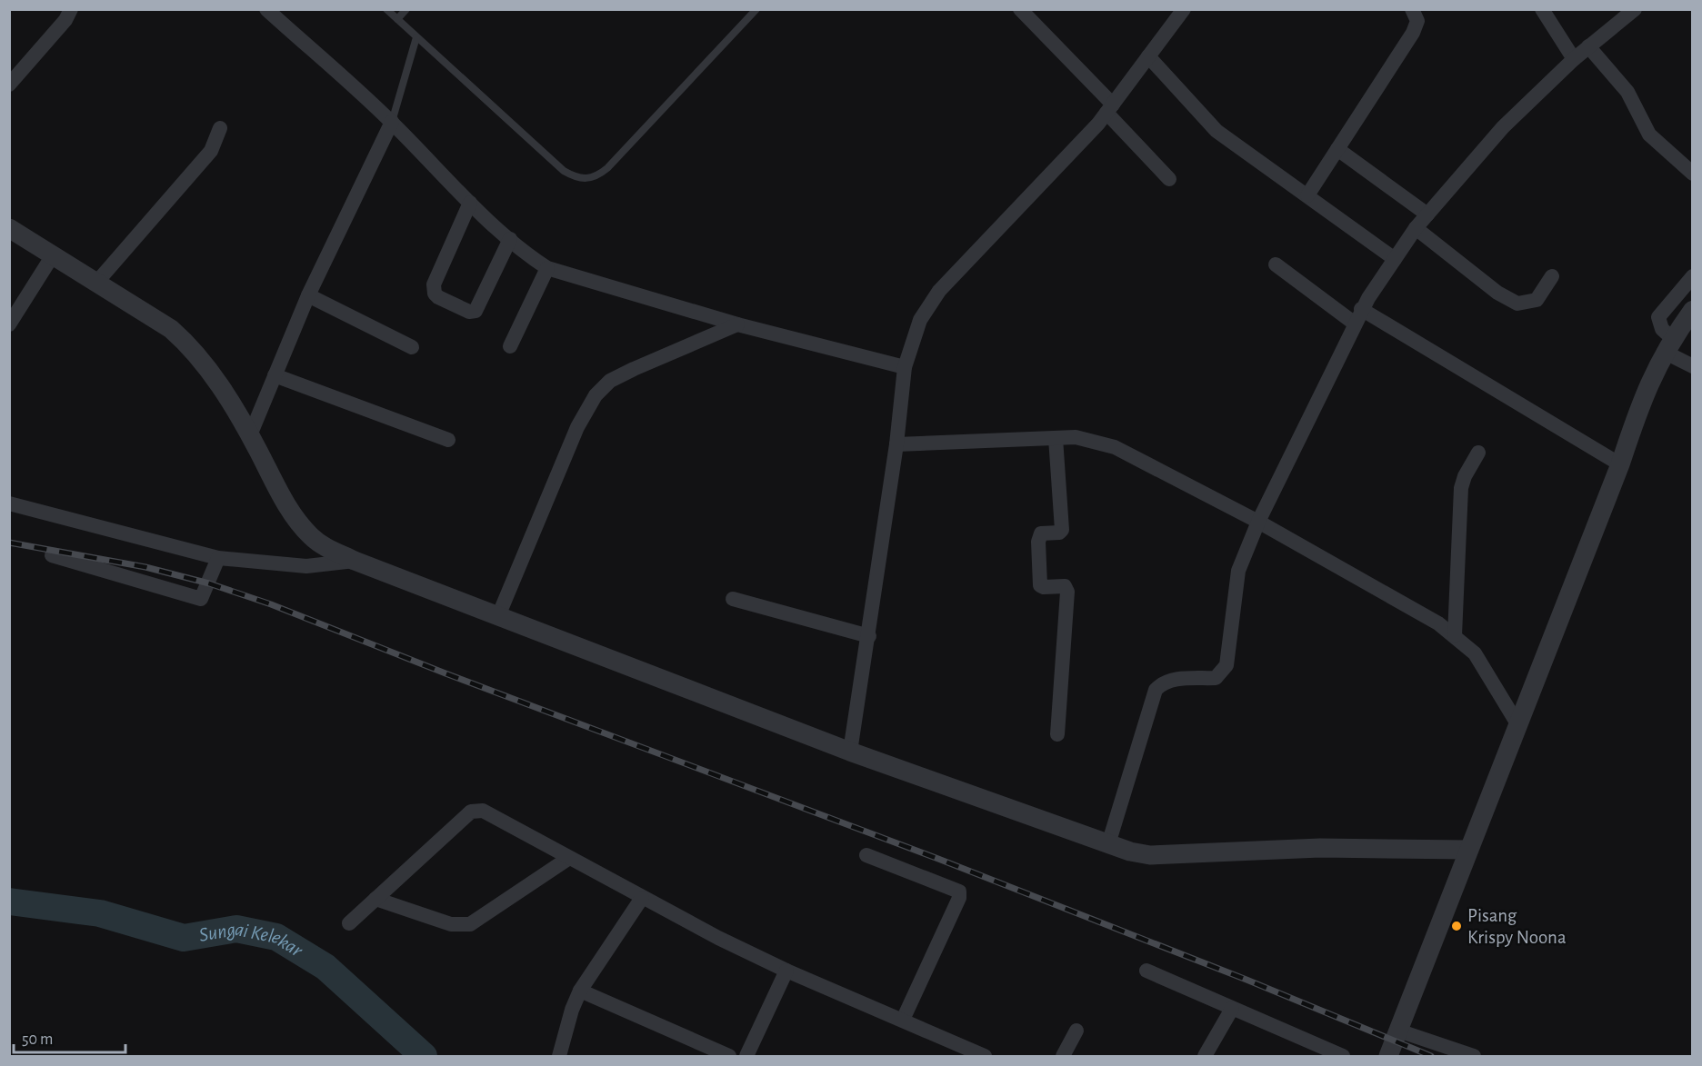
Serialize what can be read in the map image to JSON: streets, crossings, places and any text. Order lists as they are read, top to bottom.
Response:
{
  "water": ["Sungai Kelekar"],
  "places": ["Pisang Krispy Noona"],
  "scale_bar": "50 m"
}
